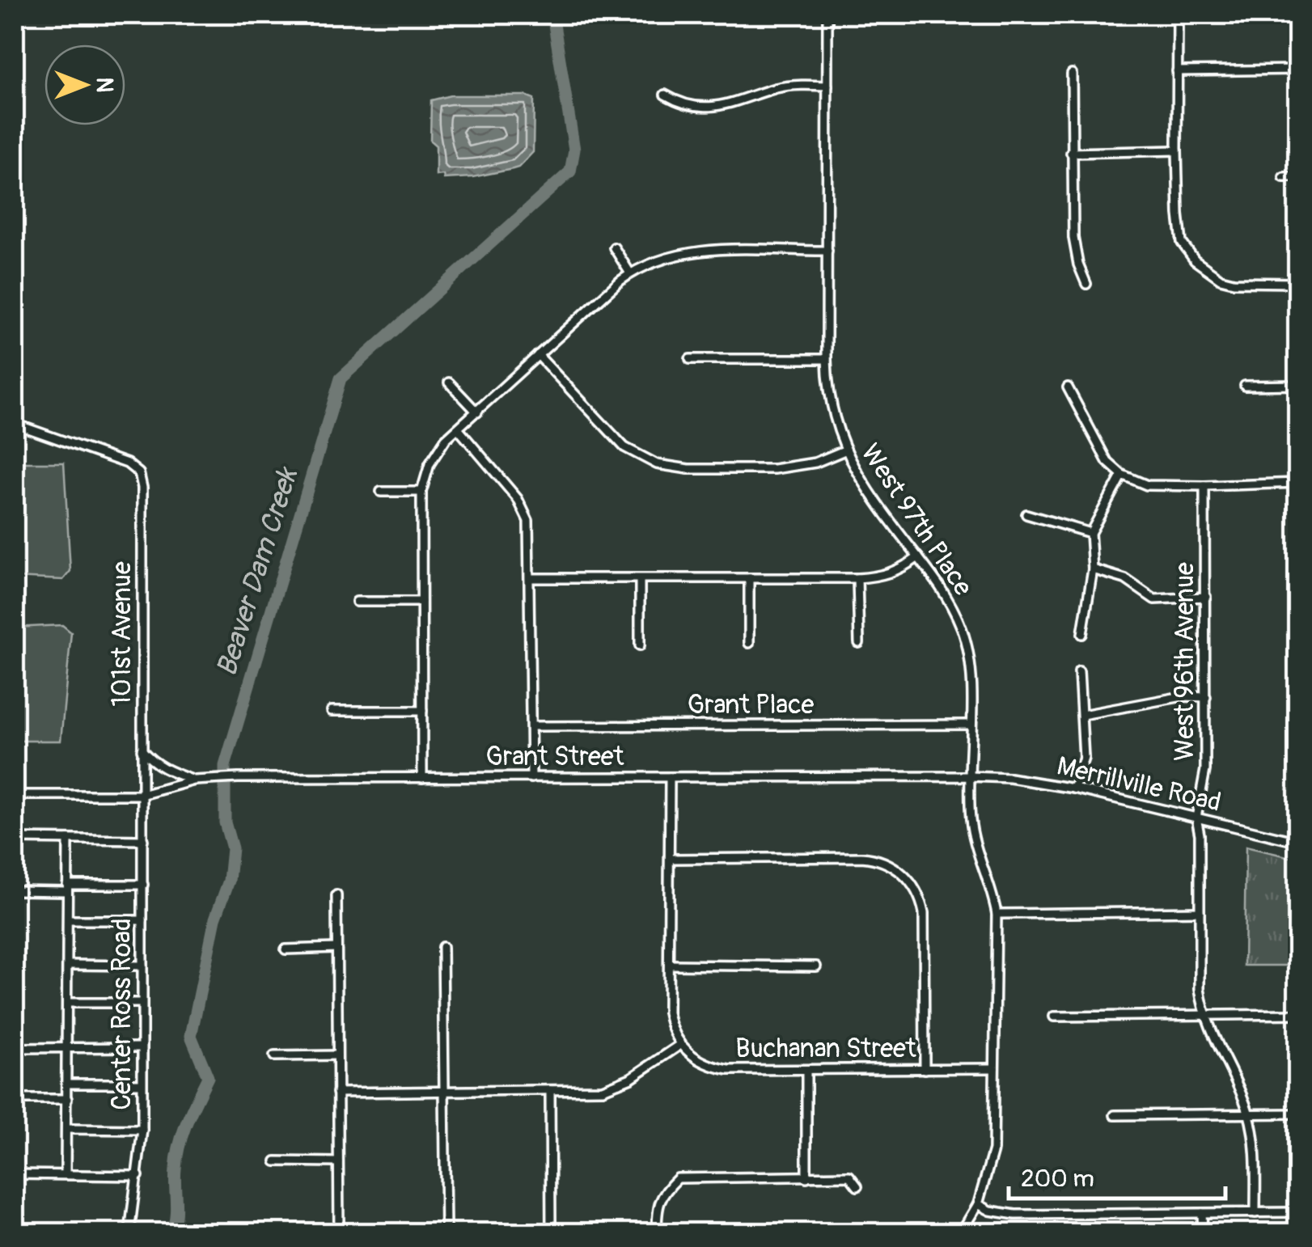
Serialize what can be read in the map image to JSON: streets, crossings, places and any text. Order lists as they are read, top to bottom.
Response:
{
  "streets": {
    "street": [
      "West 97th Place",
      "101st Avenue",
      "West 96th Avenue",
      "Grant Place",
      "Grant Street",
      "Merrillville Road",
      "Center Ross Road",
      "Buchanan Street"
    ]
  },
  "crossings": [
    ["West 97th Place", "Grant Place"],
    ["West 97th Place", "Grant Street"],
    ["West 97th Place", "Merrillville Road"],
    ["West 97th Place", "Buchanan Street"],
    ["101st Avenue", "Grant Street"],
    ["101st Avenue", "Center Ross Road"],
    ["West 96th Avenue", "Merrillville Road"],
    ["Grant Street", "Merrillville Road"],
    ["Grant Street", "Center Ross Road"]
  ],
  "water": ["Beaver Dam Creek"],
  "scale_bar": "200 m",
  "north": "right"
}
